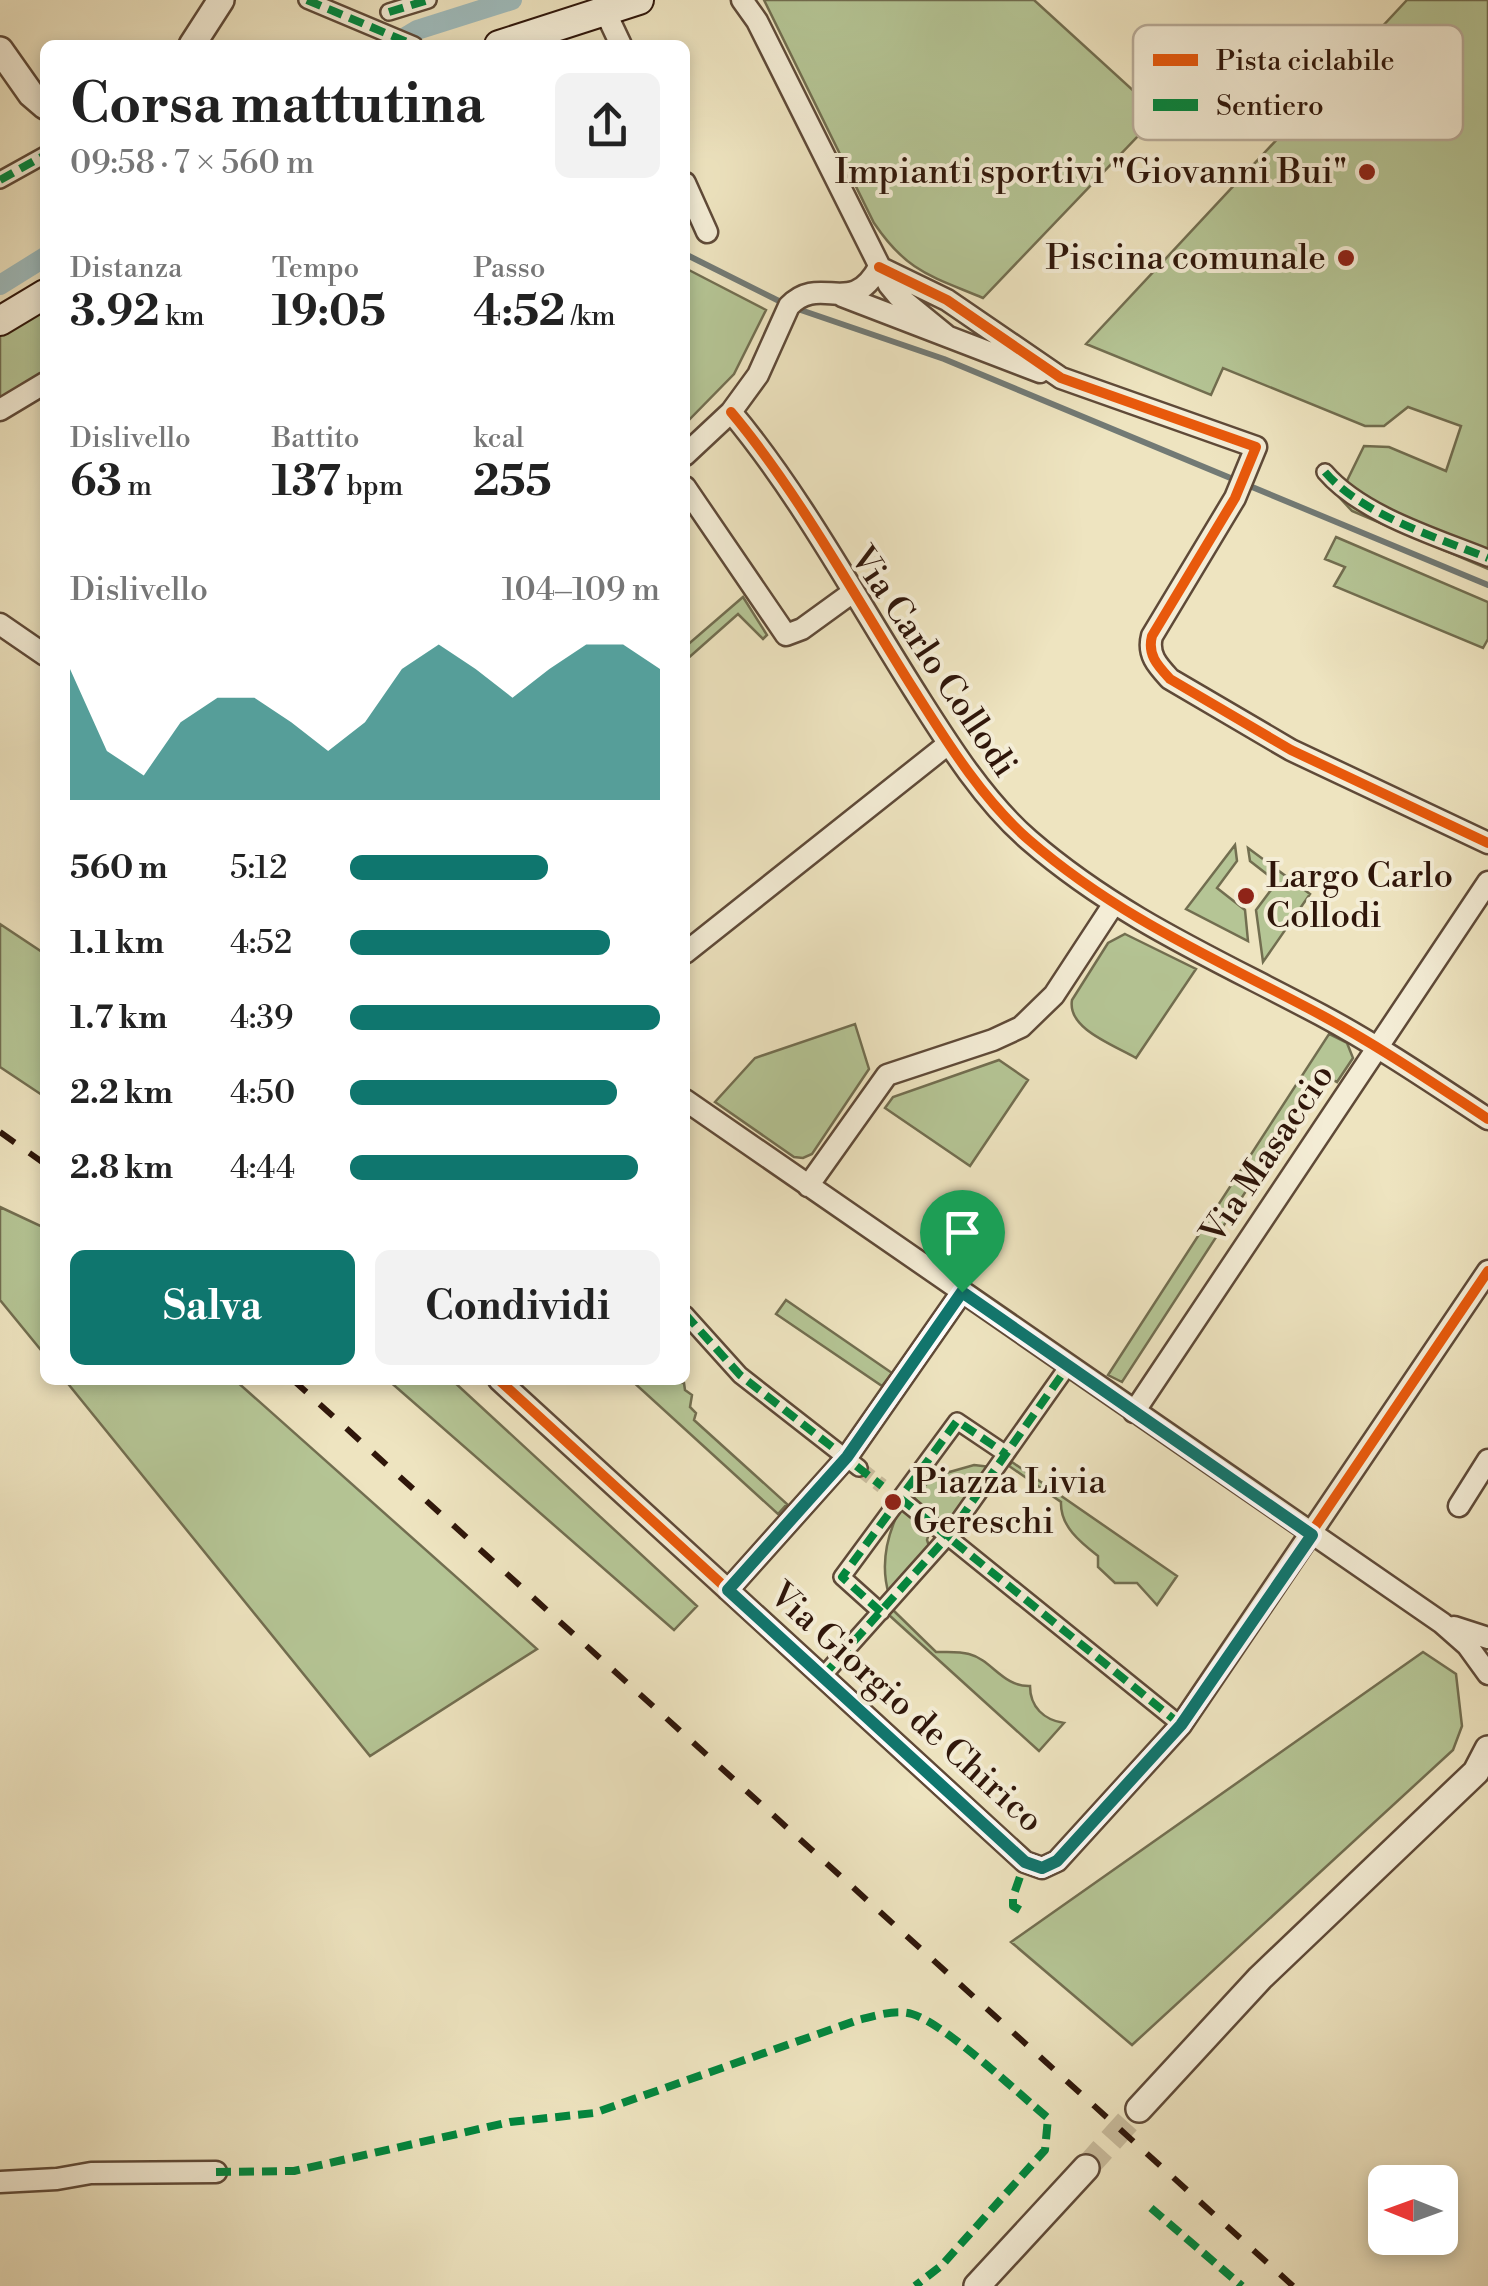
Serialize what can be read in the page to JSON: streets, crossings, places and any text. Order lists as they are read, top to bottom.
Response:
{
  "streets": {
    "street": ["Via Carlo Collodi", "Via Masaccio", "Via Giorgio de Chirico"]
  },
  "crossings": [
    ["Via Carlo Collodi", "Via Masaccio"]
  ],
  "places": [
    "Impianti sportivi \"Giovanni Bui\"",
    "Piscina comunale",
    "Largo Carlo Collodi",
    "Piazza Livia Gereschi"
  ],
  "legend": ["Pista ciclabile", "Sentiero"],
  "north": "left",
  "page": {
    "heading": ["Corsa mattutina", "09:58 · 7 × 560 m"],
    "stats": [
      ["Distanza", "3.92 km"],
      ["Tempo", "19:05"],
      ["Passo", "4:52 /km"],
      ["Dislivello", "63 m"],
      ["Battito", "137 bpm"],
      ["kcal", "255"]
    ],
    "chart": ["Dislivello", "104–109 m"],
    "list": [
      {
        "name": "560 m",
        "note": "5:12"
      },
      {
        "name": "1.1 km",
        "note": "4:52"
      },
      {
        "name": "1.7 km",
        "note": "4:39"
      },
      {
        "name": "2.2 km",
        "note": "4:50"
      },
      {
        "name": "2.8 km",
        "note": "4:44"
      }
    ],
    "buttons": ["Salva", "Condividi"]
  }
}
